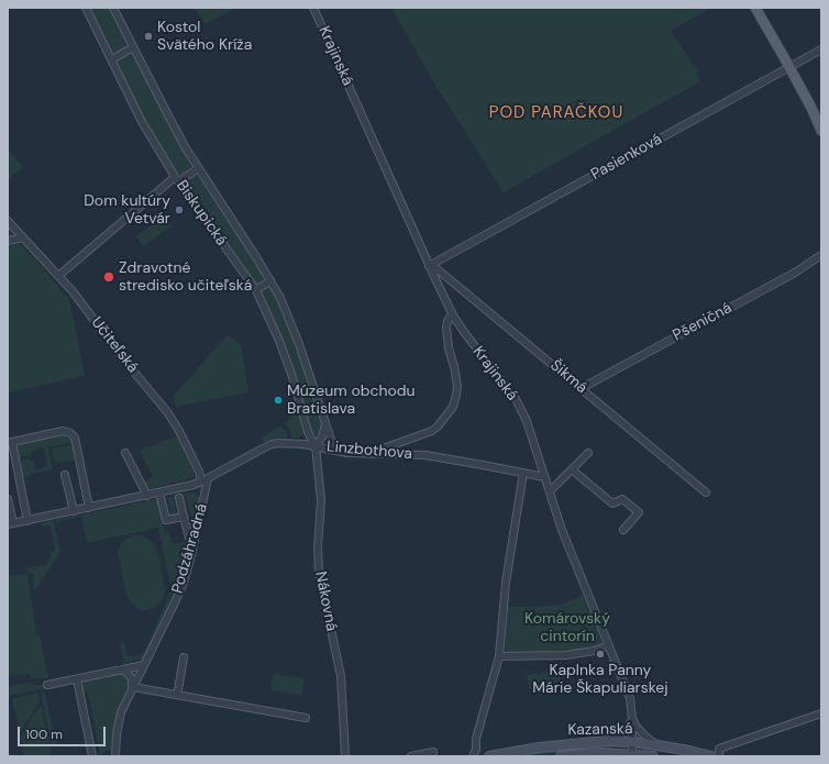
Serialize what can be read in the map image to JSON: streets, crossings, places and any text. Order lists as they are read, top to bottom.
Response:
{
  "streets": {
    "main road": ["Kazanská"],
    "street": [
      "Krajinská",
      "Pasienková",
      "Biskupická",
      "Pšeničná",
      "Učiteľská",
      "Šikmá",
      "Linzbothova",
      "Podzáhradná",
      "Nákovná"
    ]
  },
  "crossings": [
    ["Krajinská", "Pasienková"],
    ["Krajinská", "Šikmá"],
    ["Krajinská", "Linzbothova"],
    ["Krajinská", "Kazanská"],
    ["Pasienková", "Šikmá"],
    ["Biskupická", "Linzbothova"],
    ["Biskupická", "Nákovná"],
    ["Pšeničná", "Šikmá"],
    ["Učiteľská", "Linzbothova"],
    ["Učiteľská", "Podzáhradná"],
    ["Linzbothova", "Podzáhradná"],
    ["Linzbothova", "Nákovná"]
  ],
  "districts": ["POD PARAČKOU"],
  "parks": ["Komárovský cintorín"],
  "places": [
    "Kostol Svätého Kríža",
    "Dom kultúry Vetvár",
    "Zdravotné stredisko učiteľská",
    "Múzeum obchodu Bratislava",
    "Kaplnka Panny Márie Škapuliarskej"
  ],
  "scale_bar": "100 m"
}
